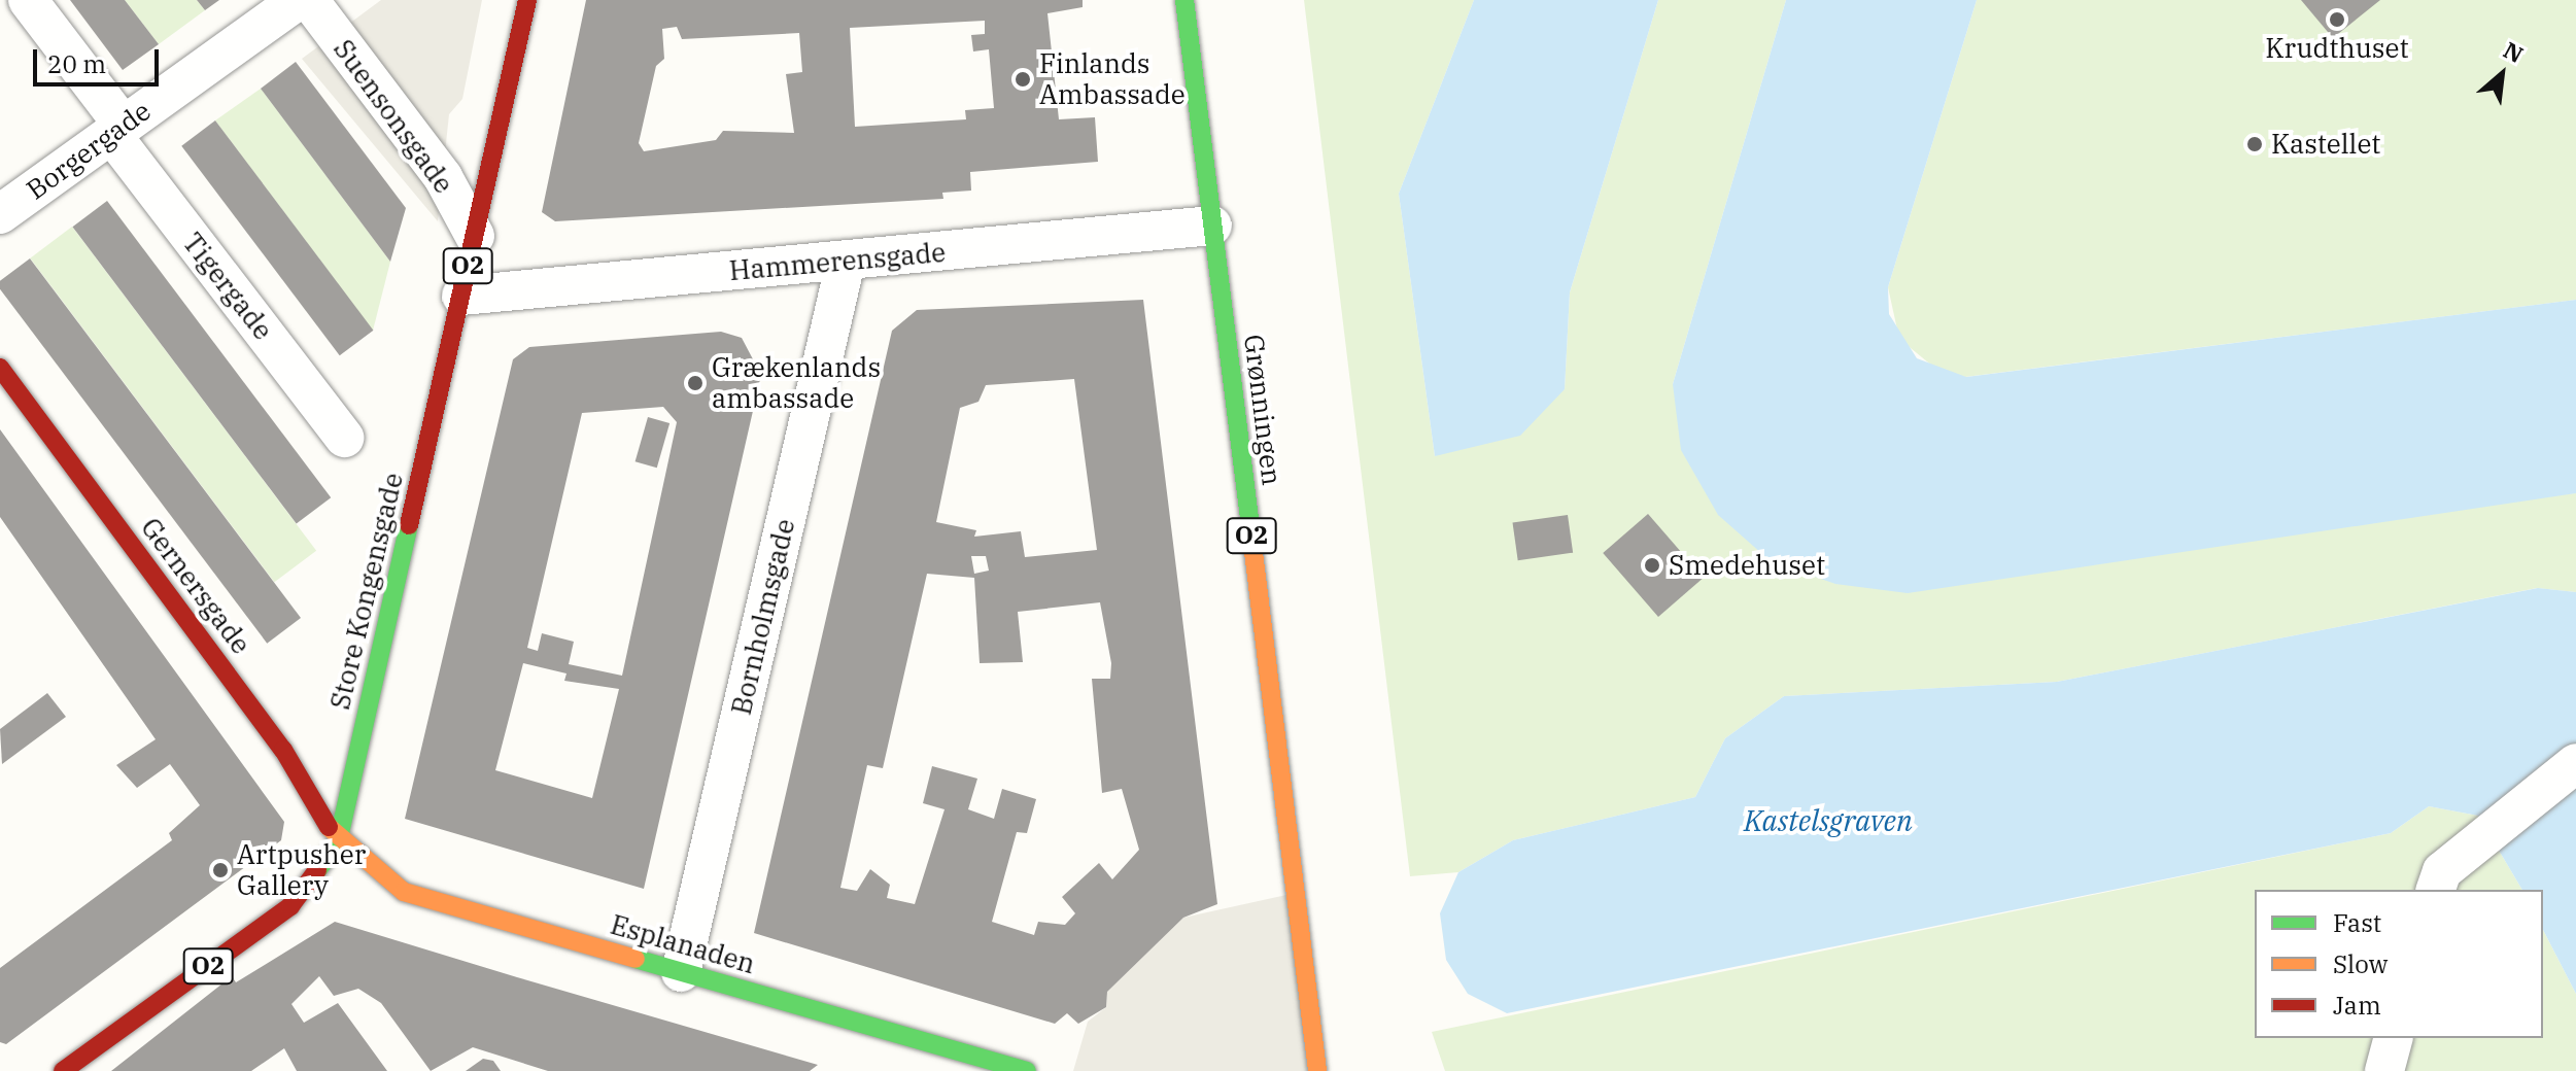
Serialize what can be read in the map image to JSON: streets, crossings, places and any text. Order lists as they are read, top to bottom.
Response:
{
  "streets": {
    "main road": [
      "O2",
      "Grønningen",
      "Gernersgade",
      "Store Kongensgade",
      "Esplanaden"
    ],
    "street": [
      "Suensonsgade",
      "Borgergade",
      "Hammerensgade",
      "Tigergade",
      "Bornholmsgade"
    ]
  },
  "crossings": [
    ["Suensonsgade", "Store Kongensgade"],
    ["Borgergade", "Tigergade"],
    ["Hammerensgade", "Grønningen"],
    ["Hammerensgade", "Store Kongensgade"],
    ["Hammerensgade", "Bornholmsgade"],
    ["Gernersgade", "Store Kongensgade"],
    ["Gernersgade", "Esplanaden"],
    ["Store Kongensgade", "Esplanaden"],
    ["Bornholmsgade", "Esplanaden"]
  ],
  "water": ["Kastelsgraven"],
  "places": [
    "Krudthuset",
    "Finlands Ambassade",
    "Kastellet",
    "Grækenlands ambassade",
    "Smedehuset",
    "Artpusher Gallery"
  ],
  "legend": ["Fast", "Slow", "Jam"],
  "scale_bar": "20 m",
  "north": "top right"
}
